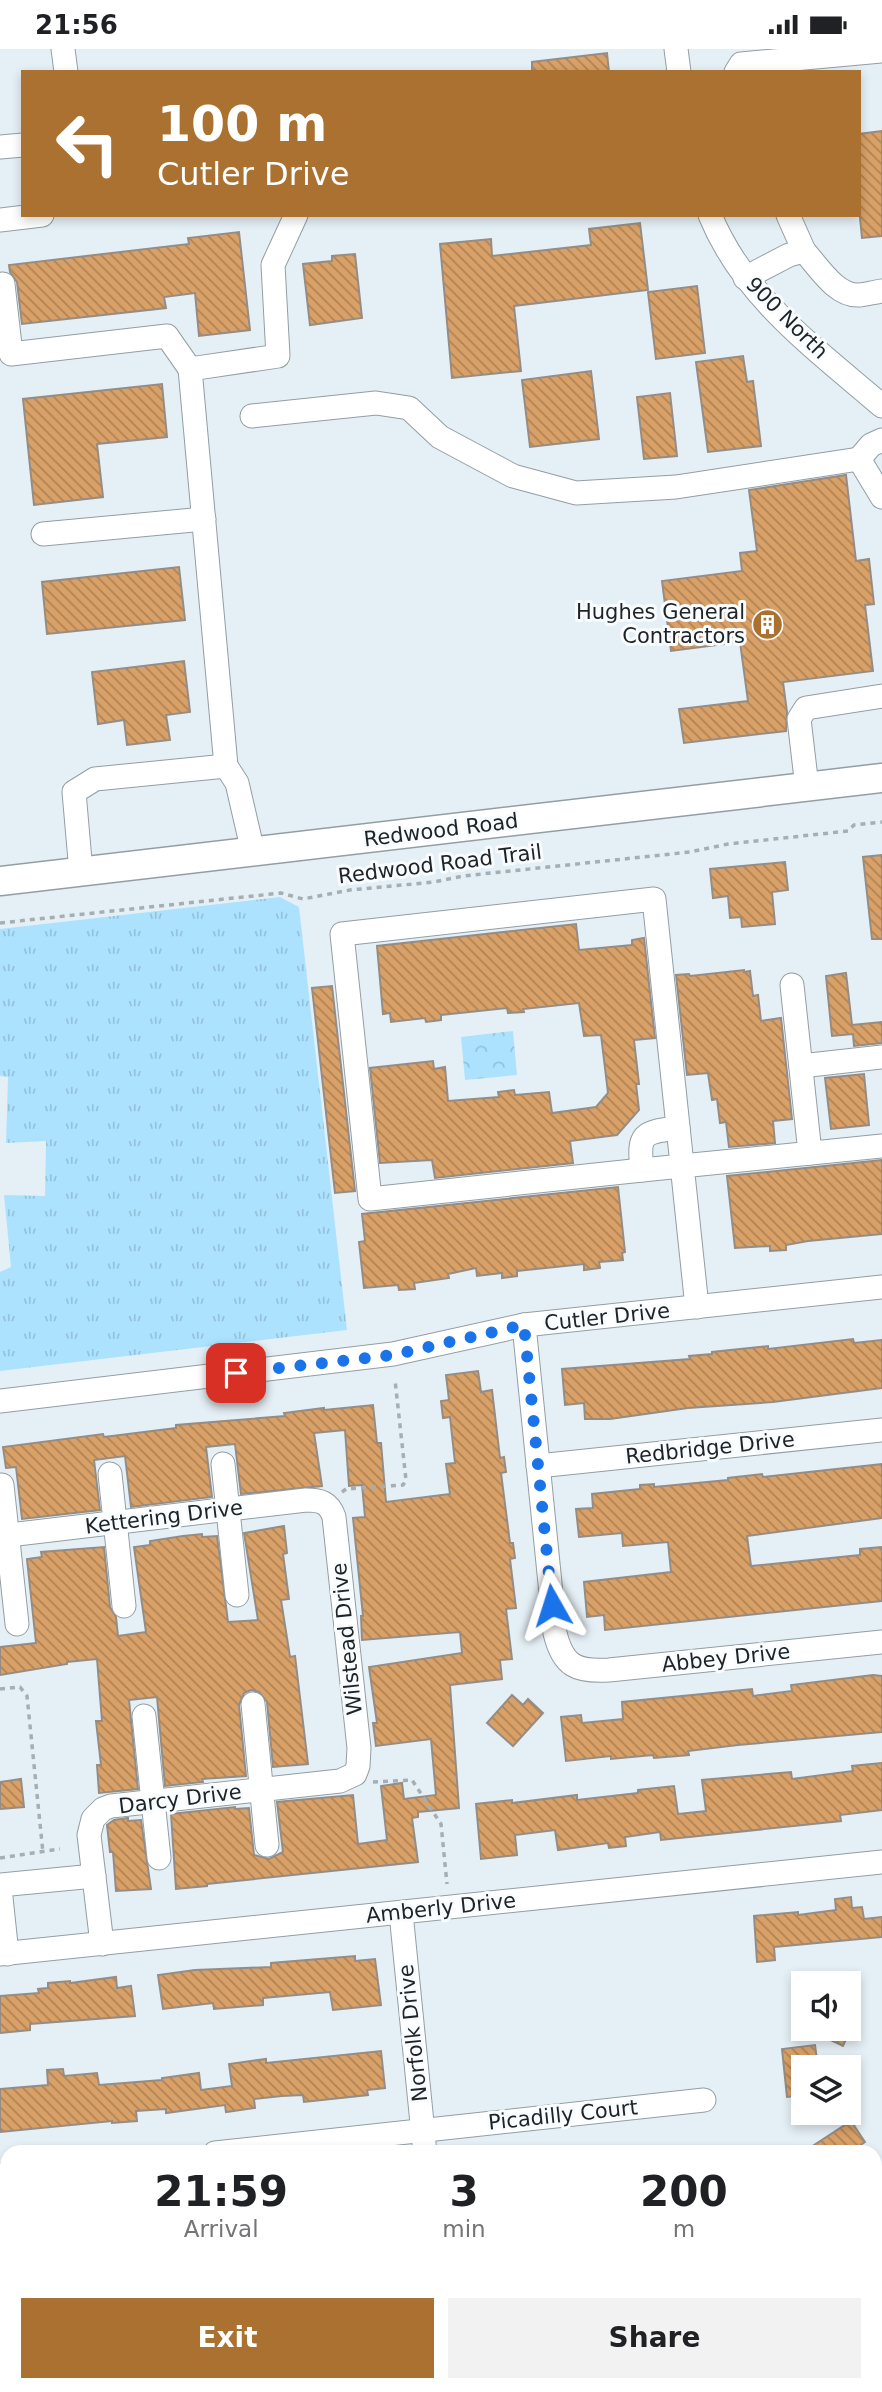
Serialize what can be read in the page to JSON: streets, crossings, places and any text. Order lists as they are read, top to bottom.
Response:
{
  "streets": {
    "main road": ["Redwood Road"],
    "street": [
      "900 North",
      "Cutler Drive",
      "Redbridge Drive",
      "Kettering Drive",
      "Wilstead Drive",
      "Abbey Drive",
      "Darcy Drive",
      "Amberly Drive",
      "Norfolk Drive",
      "Picadilly Court"
    ],
    "path": ["Redwood Road Trail"]
  },
  "crossings": [
    ["Redbridge Drive", "Abbey Drive"],
    ["Kettering Drive", "Wilstead Drive"],
    ["Wilstead Drive", "Darcy Drive"],
    ["Darcy Drive", "Amberly Drive"],
    ["Amberly Drive", "Norfolk Drive"],
    ["Norfolk Drive", "Picadilly Court"]
  ],
  "places": {
    "building": ["Hughes General Contractors"]
  },
  "page": {
    "status": "21:56",
    "turn": ["100 m", "Cutler Drive"],
    "eta": [
      "21:59",
      "Arrival",
      "3",
      "min",
      "200",
      "m"
    ],
    "buttons": ["Exit", "Share"]
  }
}
